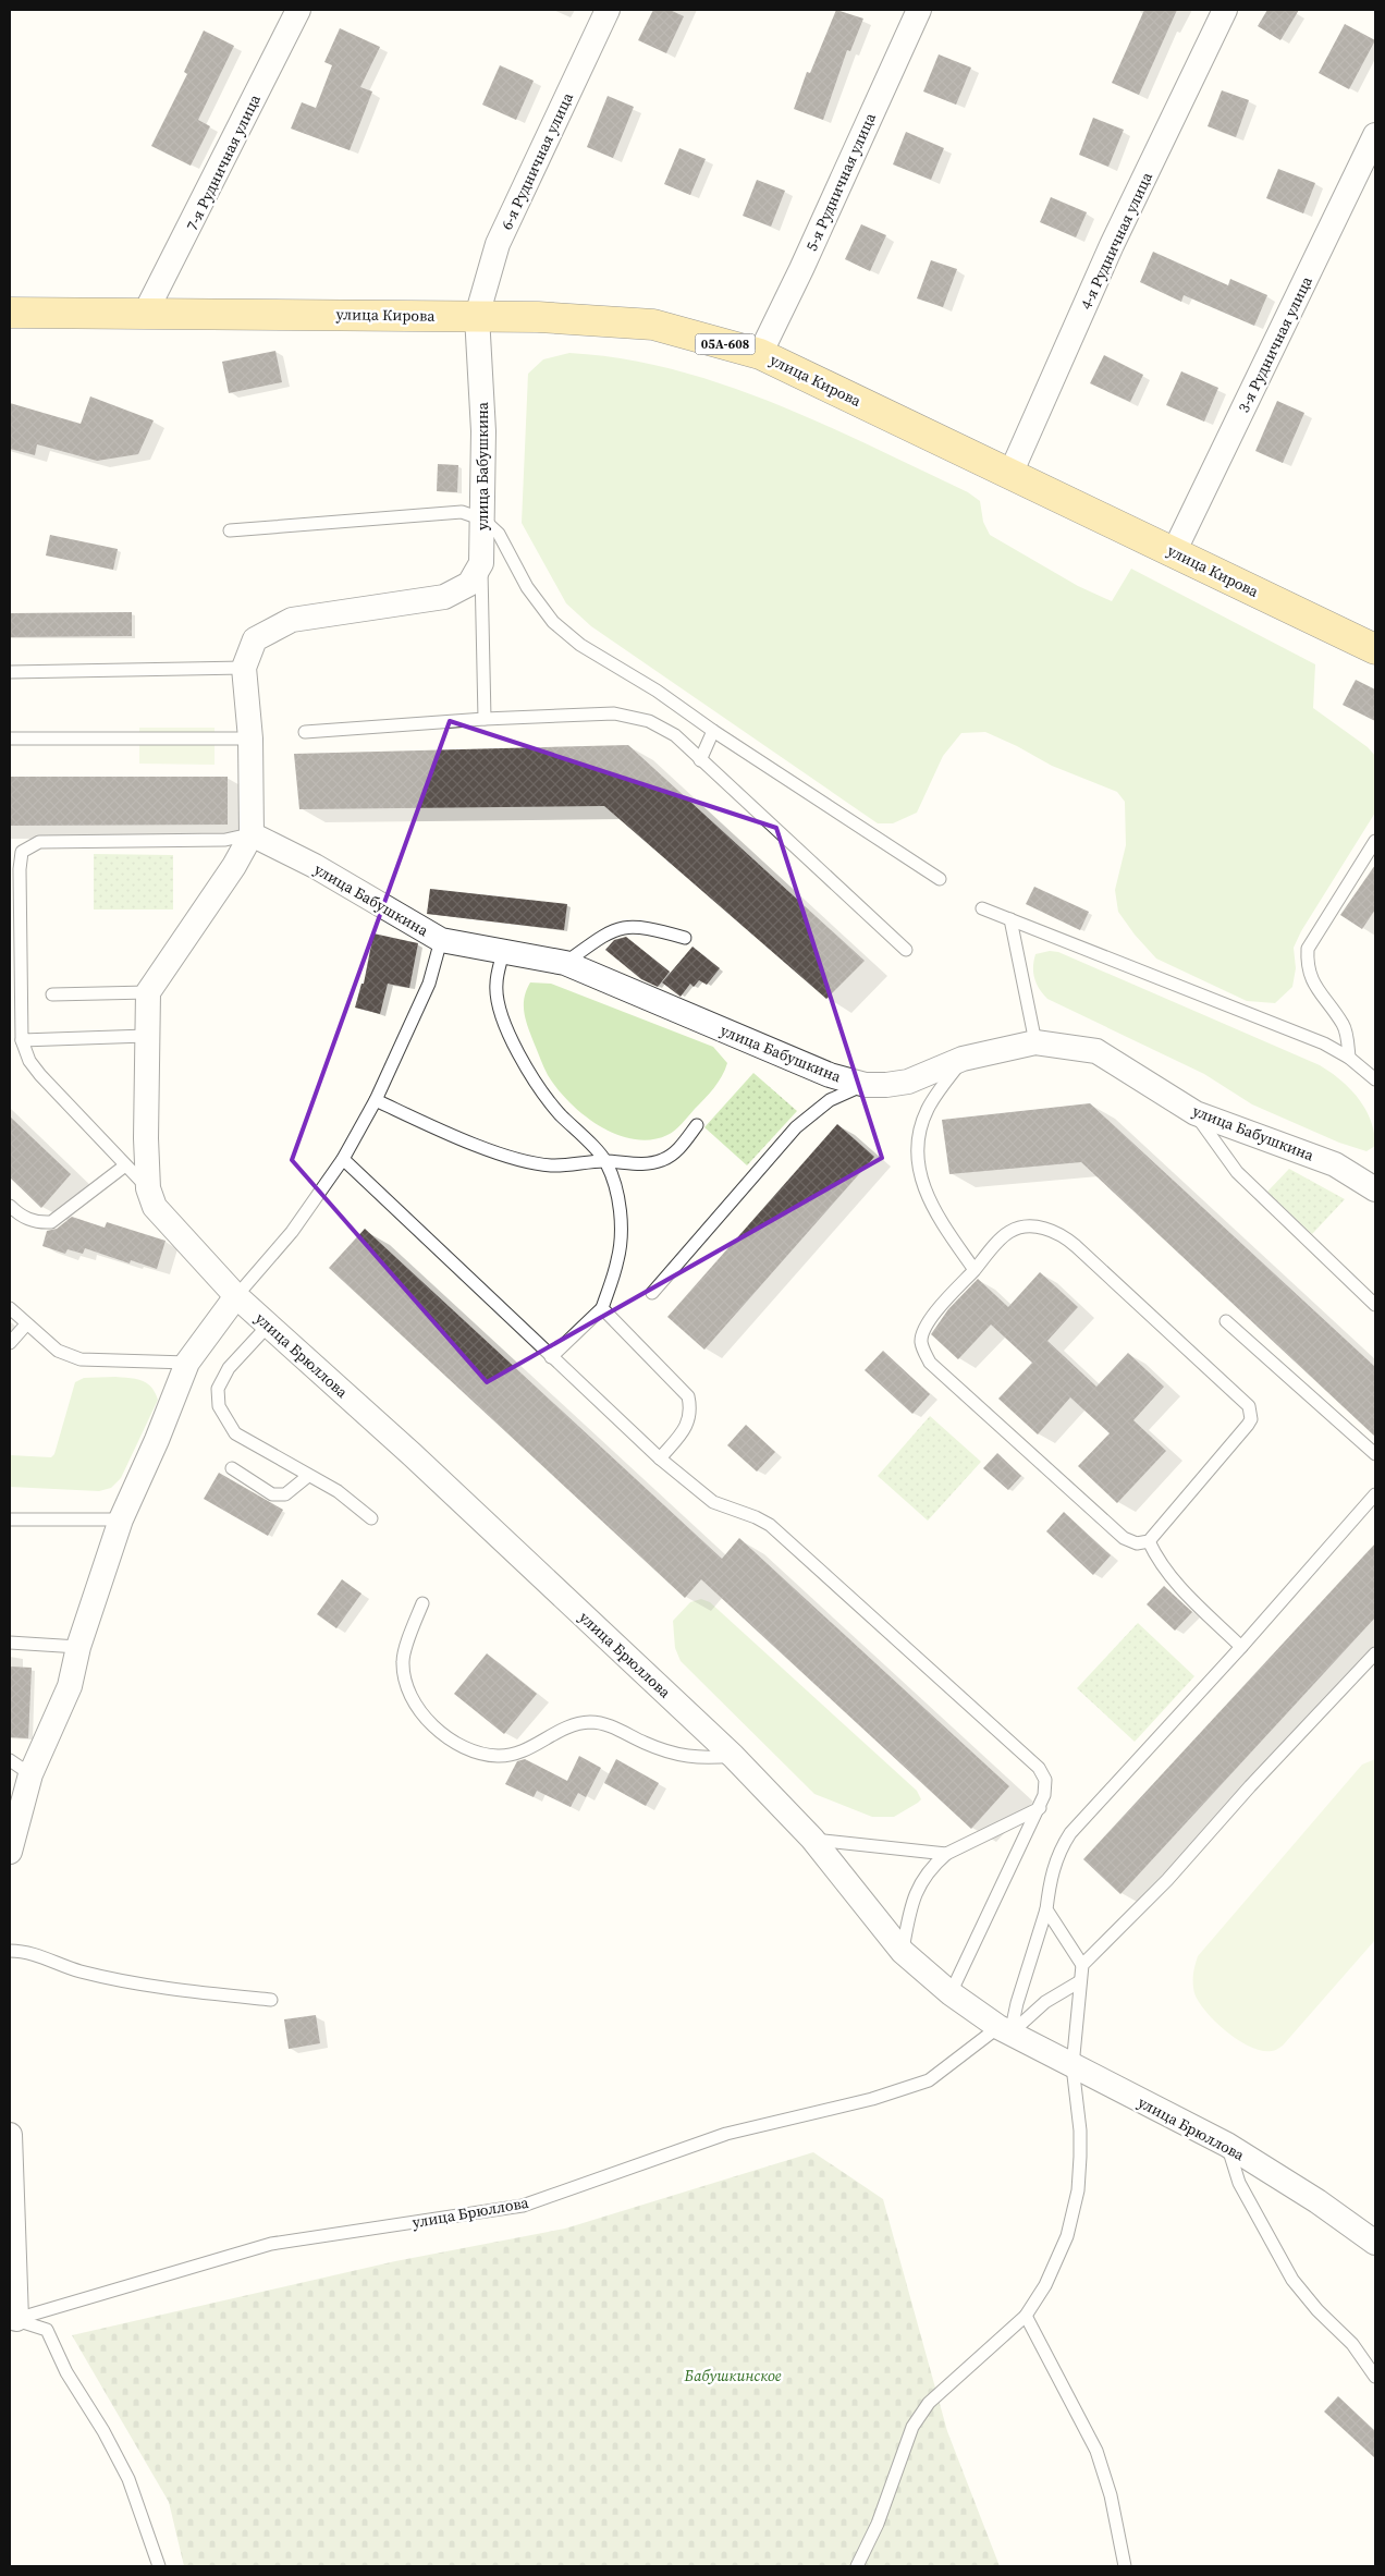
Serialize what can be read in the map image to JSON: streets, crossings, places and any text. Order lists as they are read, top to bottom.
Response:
{
  "streets": {
    "main road": ["улица Кирова", "05А-608"],
    "street": [
      "6-я Рудничная улица",
      "7-я Рудничная улица",
      "5-я Рудничная улица",
      "4-я Рудничная улица",
      "3-я Рудничная улица",
      "улица Бабушкина",
      "улица Брюллова"
    ]
  },
  "crossings": [
    ["6-я Рудничная улица", "улица Кирова"],
    ["6-я Рудничная улица", "улица Бабушкина"],
    ["7-я Рудничная улица", "улица Кирова"],
    ["5-я Рудничная улица", "улица Кирова"],
    ["4-я Рудничная улица", "улица Кирова"],
    ["улица Кирова", "3-я Рудничная улица"],
    ["улица Кирова", "улица Бабушкина"]
  ],
  "parks": ["Бабушкинское"]
}
